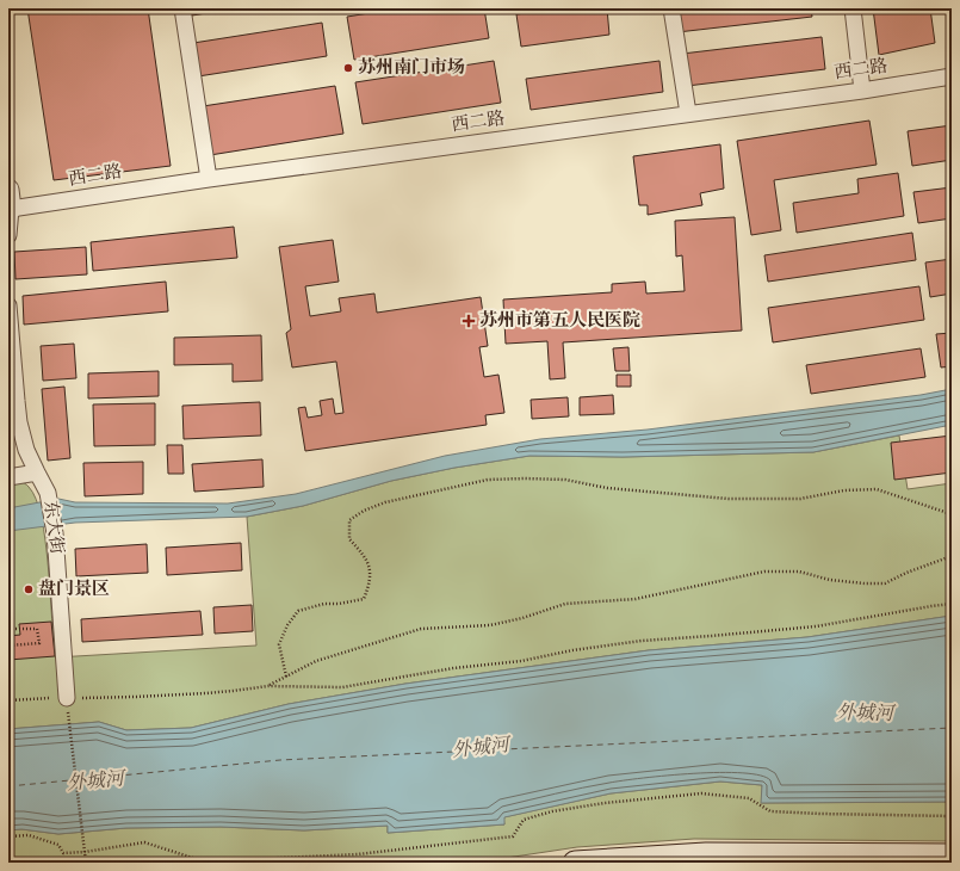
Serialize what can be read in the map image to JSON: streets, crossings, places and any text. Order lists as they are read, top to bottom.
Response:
{
  "streets": {
    "street": ["西二路", "东大街"]
  },
  "water": ["外城河"],
  "places": {
    "other": ["苏州南门市场", "盘门景区"],
    "health": ["苏州市第五人民医院"]
  }
}
